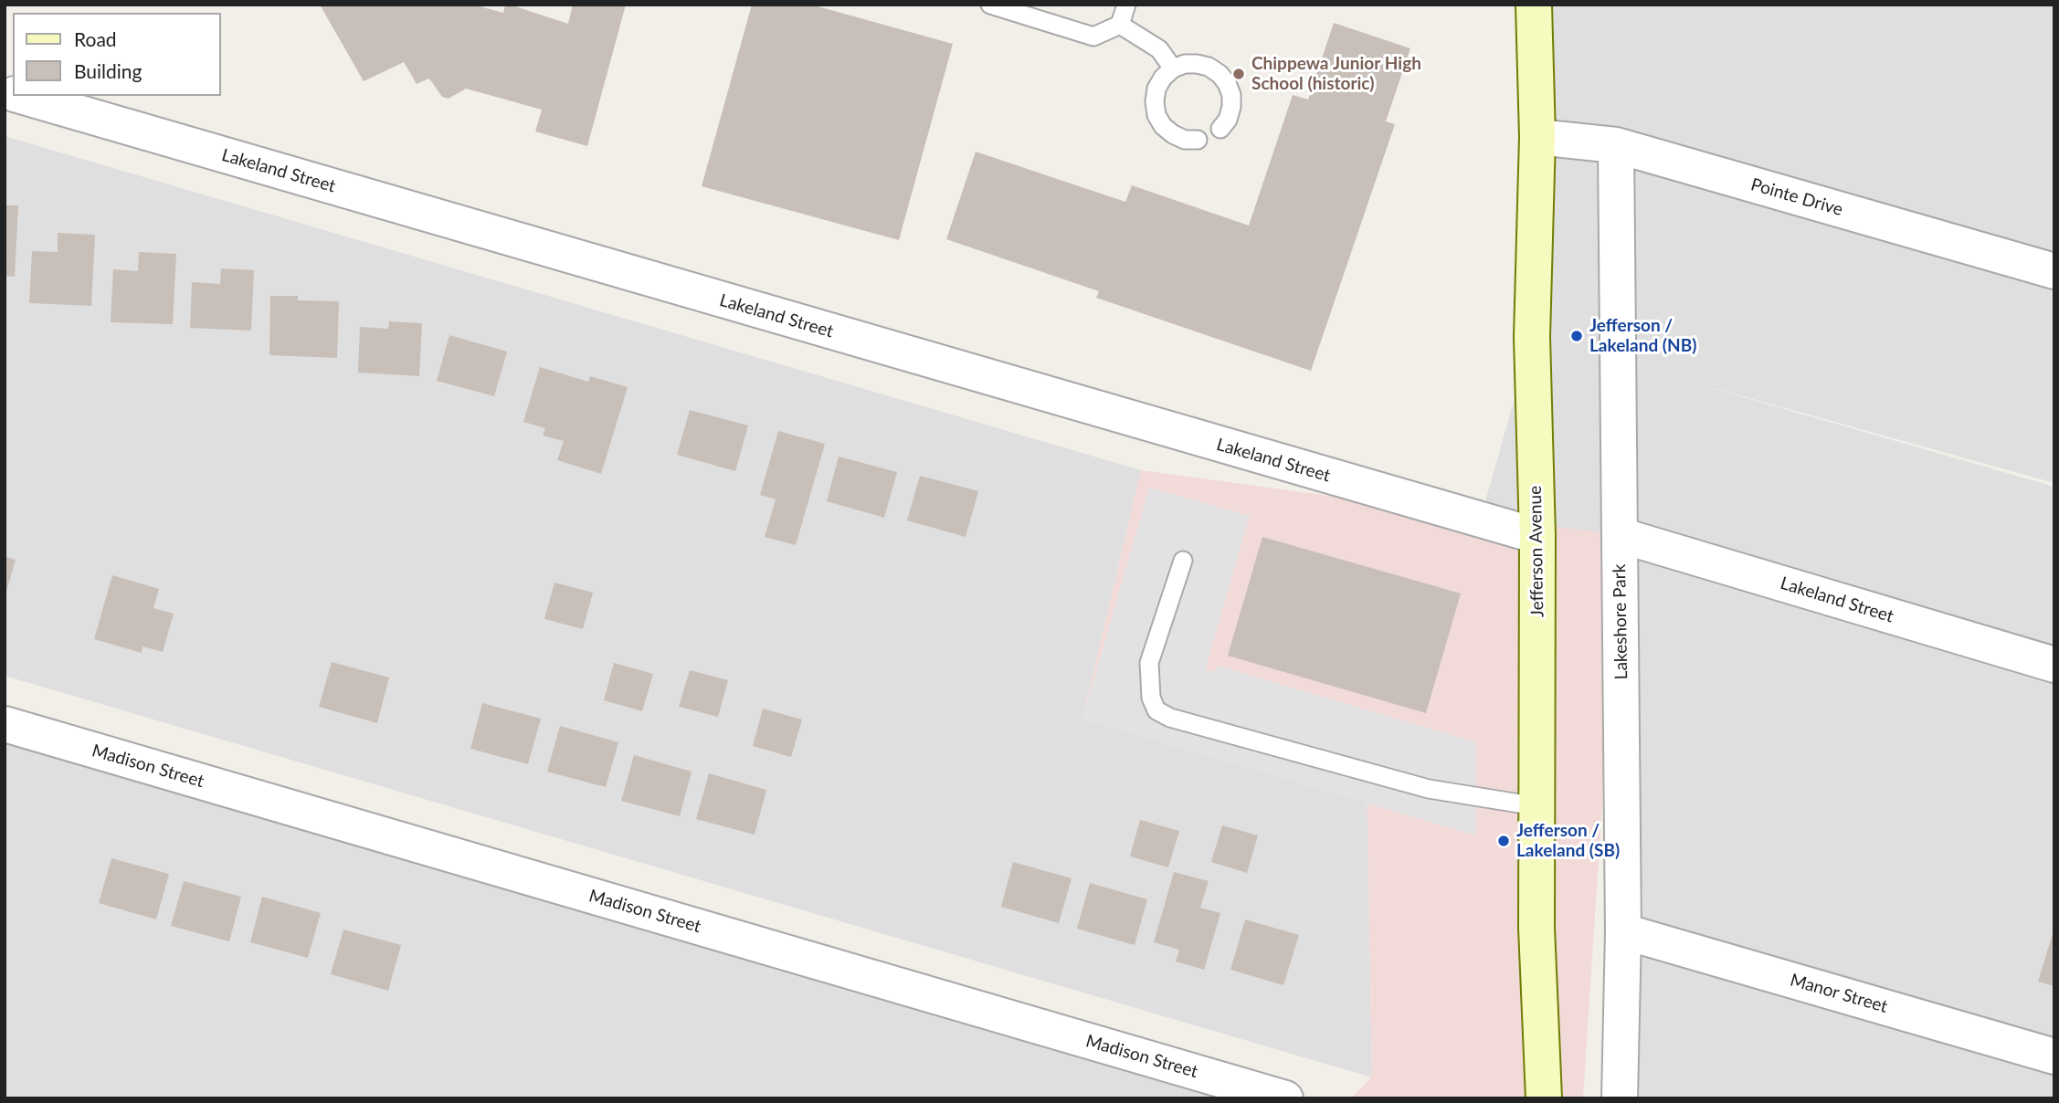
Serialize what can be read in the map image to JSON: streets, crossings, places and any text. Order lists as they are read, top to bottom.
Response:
{
  "streets": {
    "main road": ["Jefferson Avenue"],
    "street": [
      "Lakeland Street",
      "Pointe Drive",
      "Lakeshore Park",
      "Madison Street",
      "Manor Street"
    ]
  },
  "crossings": [
    ["Lakeland Street", "Jefferson Avenue"],
    ["Lakeland Street", "Lakeshore Park"],
    ["Pointe Drive", "Jefferson Avenue"],
    ["Pointe Drive", "Lakeshore Park"],
    ["Lakeshore Park", "Manor Street"]
  ],
  "places": ["Chippewa Junior High School (historic)", "Jefferson / Lakeland (NB)", "Jefferson / Lakeland (SB)"],
  "legend": ["Road", "Building"]
}
